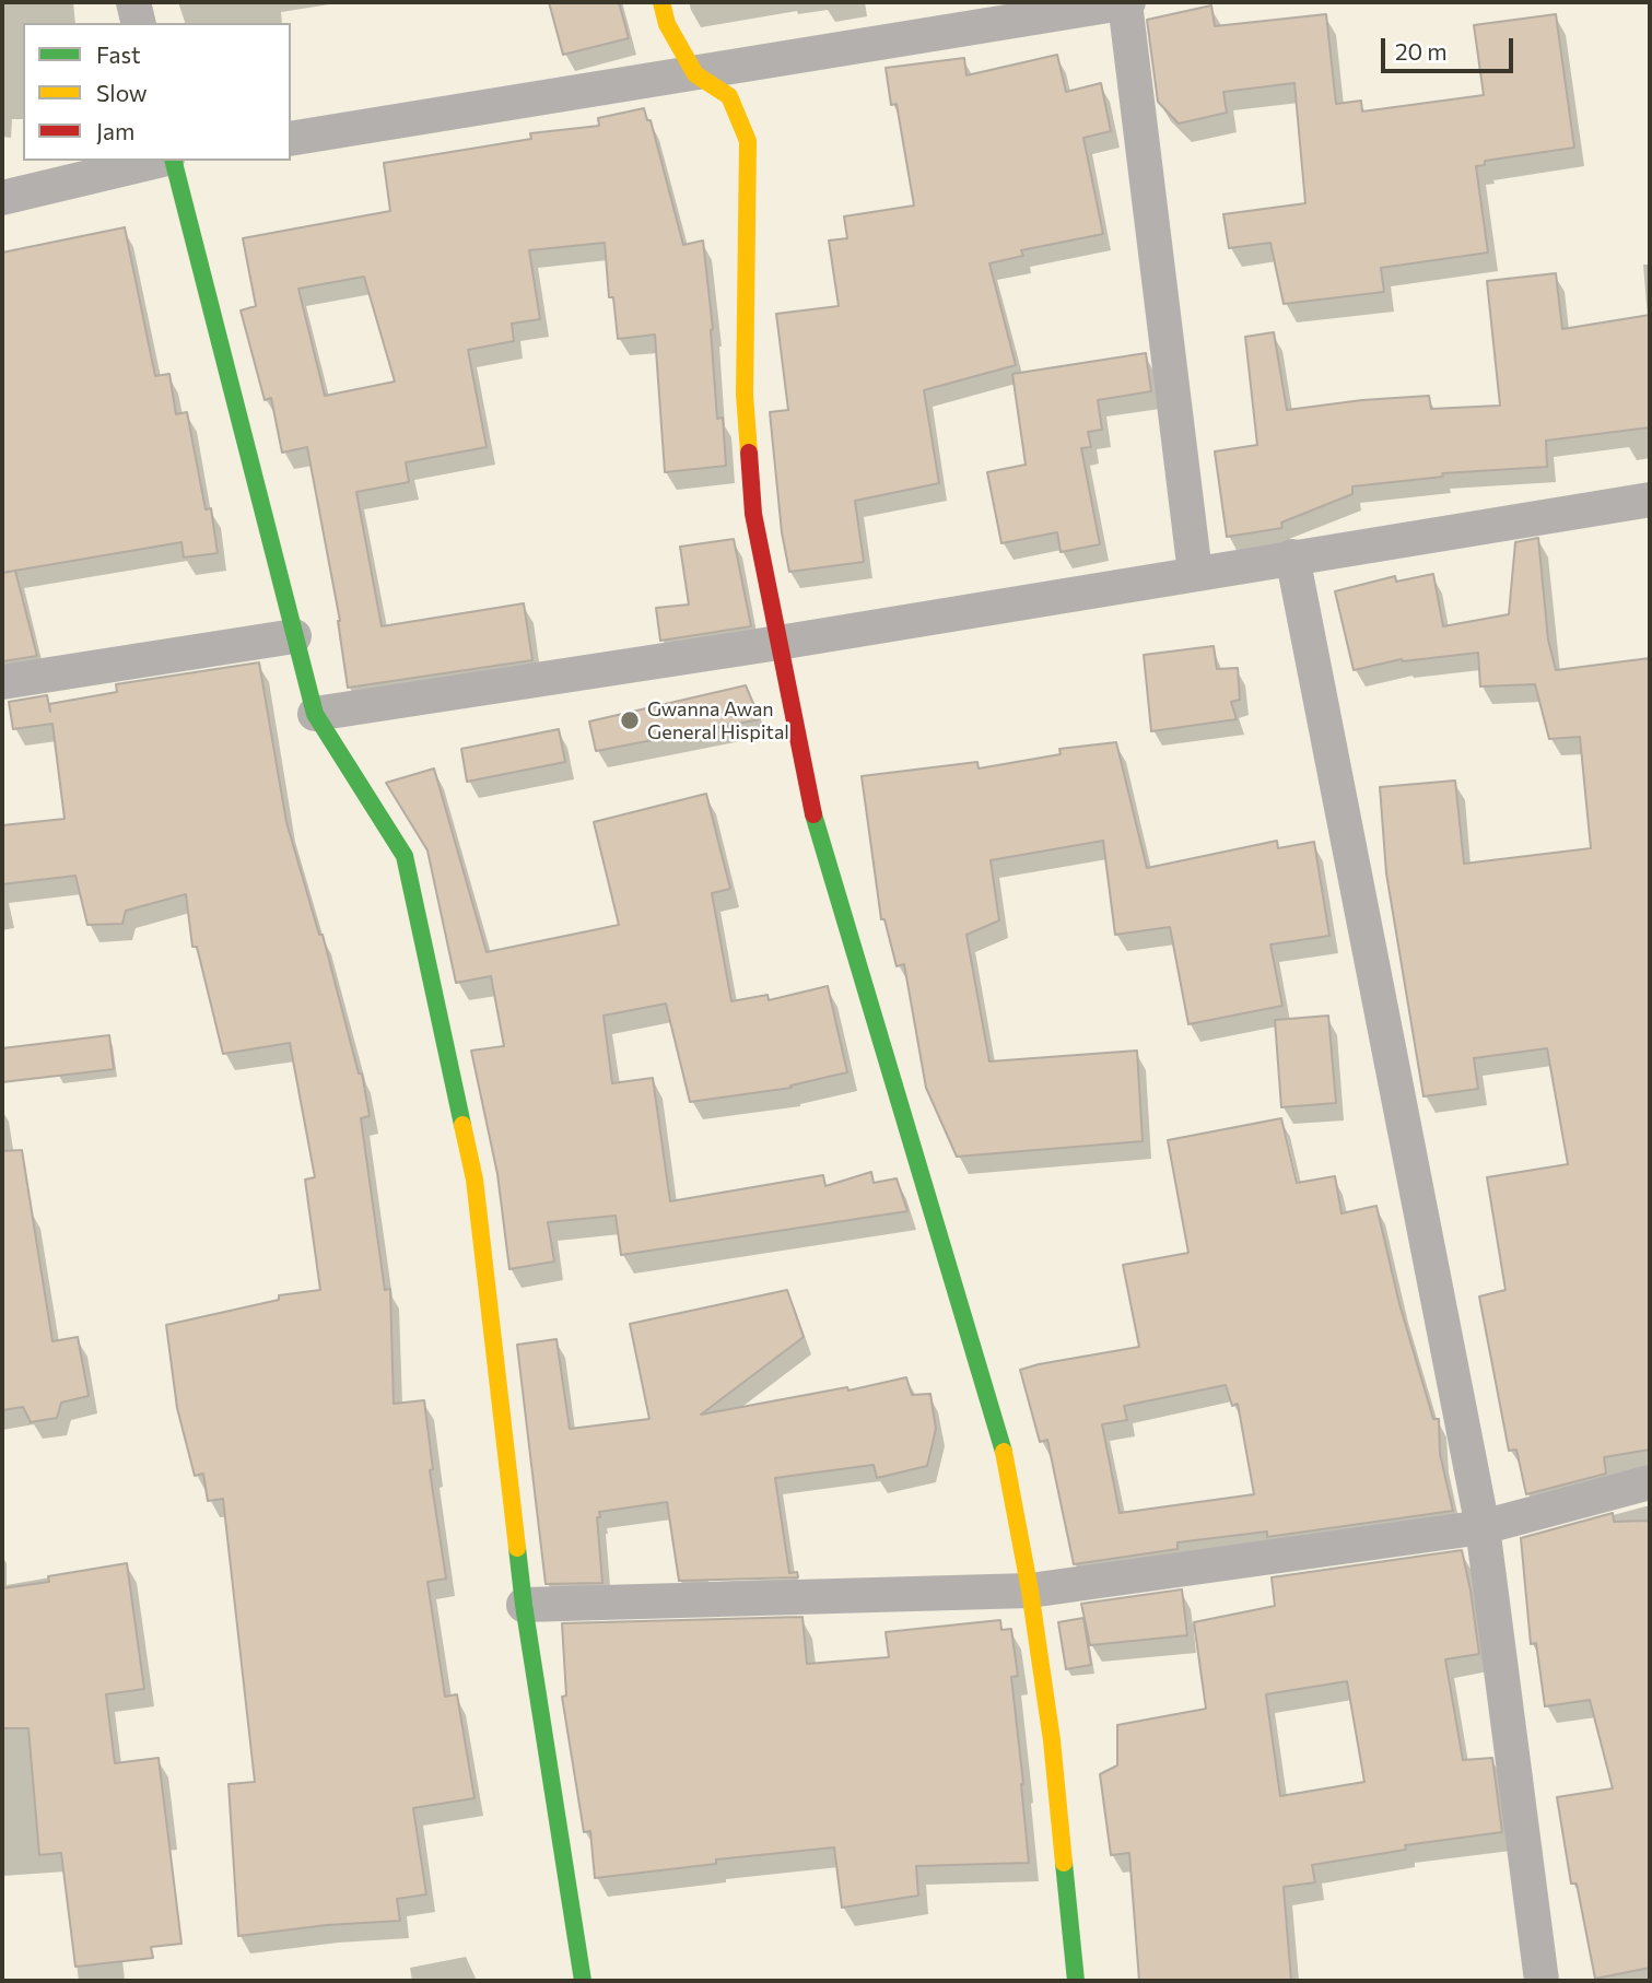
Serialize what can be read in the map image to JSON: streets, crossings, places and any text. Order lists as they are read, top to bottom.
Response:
{
  "places": ["Gwanna Awan General Hispital"],
  "legend": ["Fast", "Slow", "Jam"],
  "scale_bar": "20 m"
}
